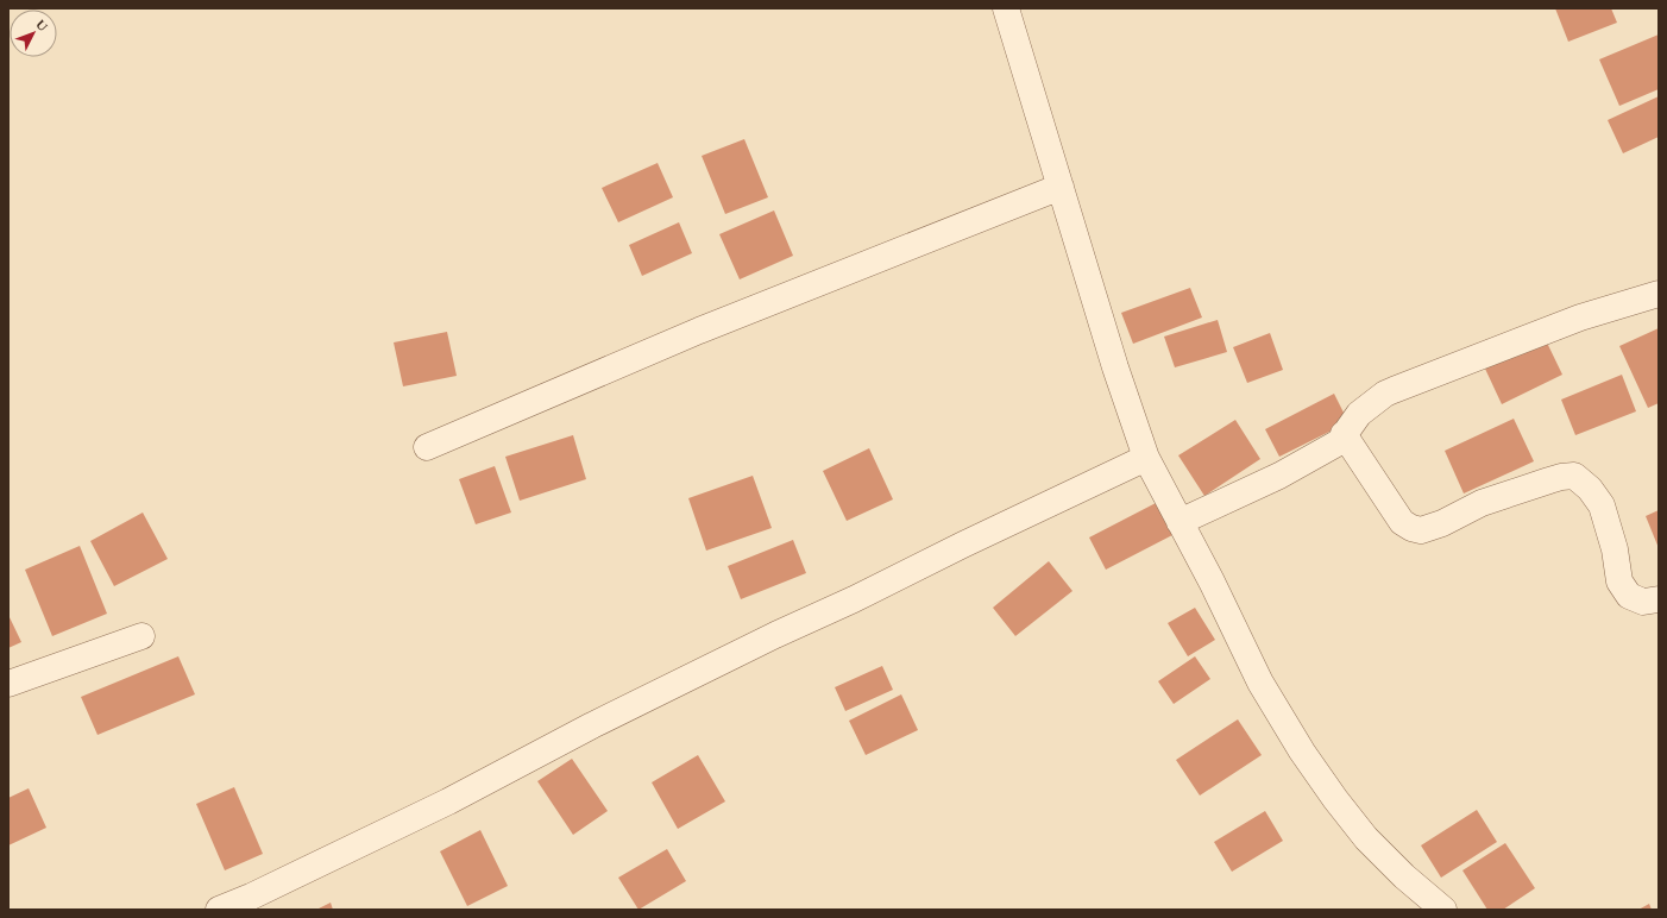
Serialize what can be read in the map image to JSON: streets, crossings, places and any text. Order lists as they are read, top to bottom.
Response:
{
  "north": "top right"
}
